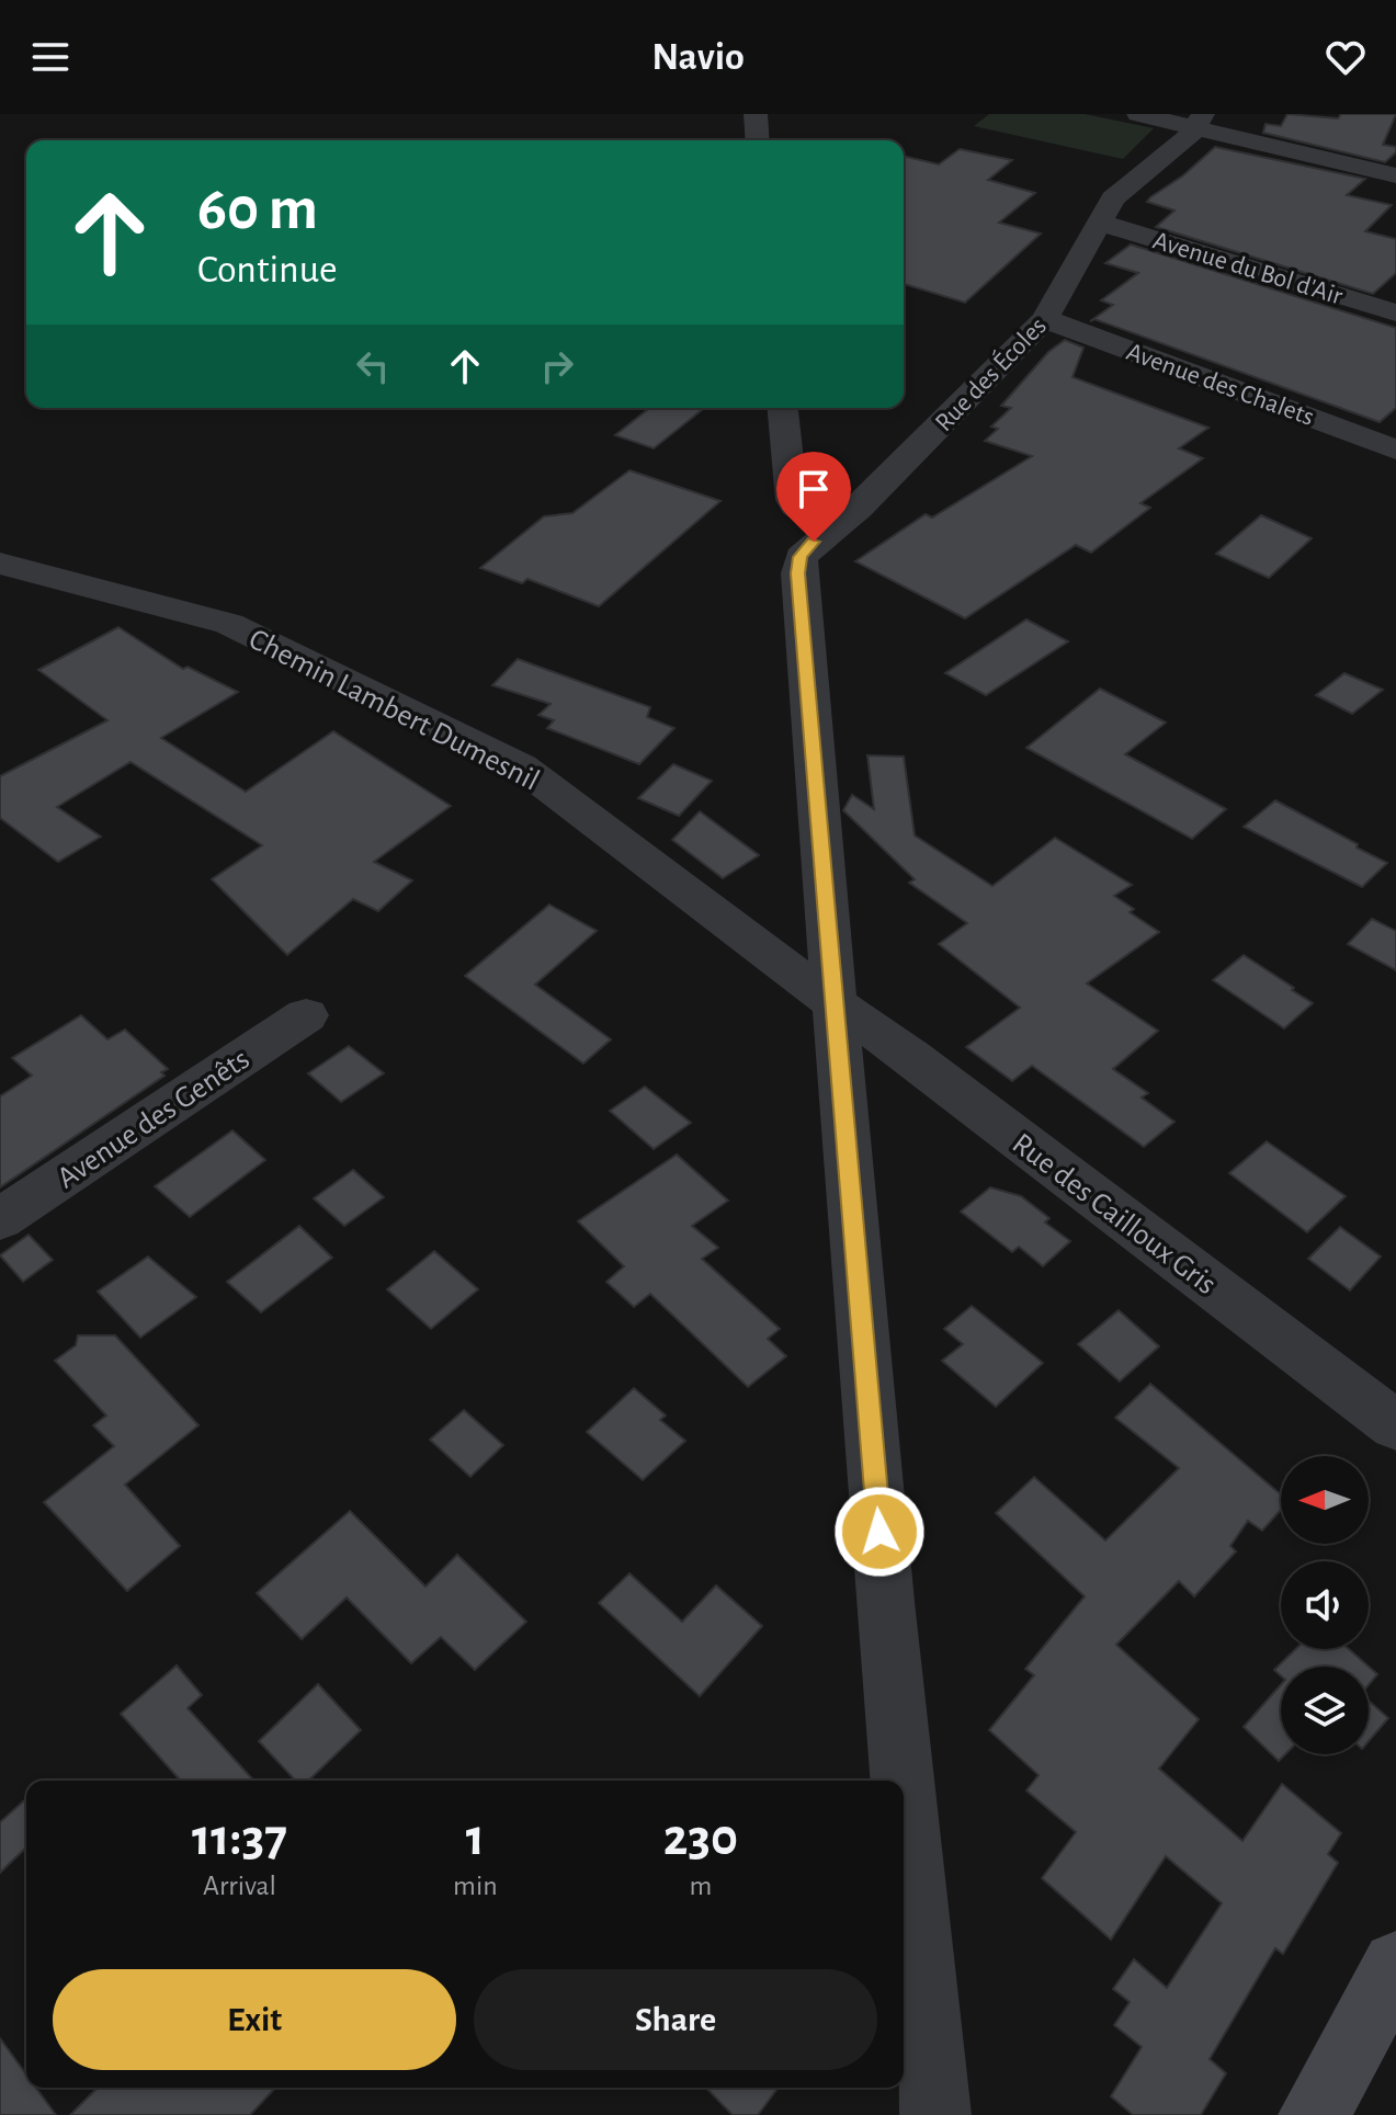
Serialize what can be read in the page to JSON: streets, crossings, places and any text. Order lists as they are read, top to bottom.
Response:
{
  "streets": {
    "street": [
      "Avenue du Bol d'Air",
      "Rue des Écoles",
      "Avenue des Chalets",
      "Chemin Lambert Dumesnil",
      "Avenue des Genêts",
      "Rue des Cailloux Gris"
    ]
  },
  "crossings": [
    ["Avenue du Bol d'Air", "Rue des Écoles"],
    ["Rue des Écoles", "Avenue des Chalets"],
    ["Rue des Écoles", "Chemin Lambert Dumesnil"],
    ["Rue des Écoles", "Rue des Cailloux Gris"],
    ["Chemin Lambert Dumesnil", "Rue des Cailloux Gris"]
  ],
  "north": "left",
  "page": {
    "header": "Navio",
    "turn": ["60 m", "Continue"],
    "eta": [
      "11:37",
      "Arrival",
      "1",
      "min",
      "230",
      "m"
    ],
    "buttons": ["Exit", "Share"]
  }
}
